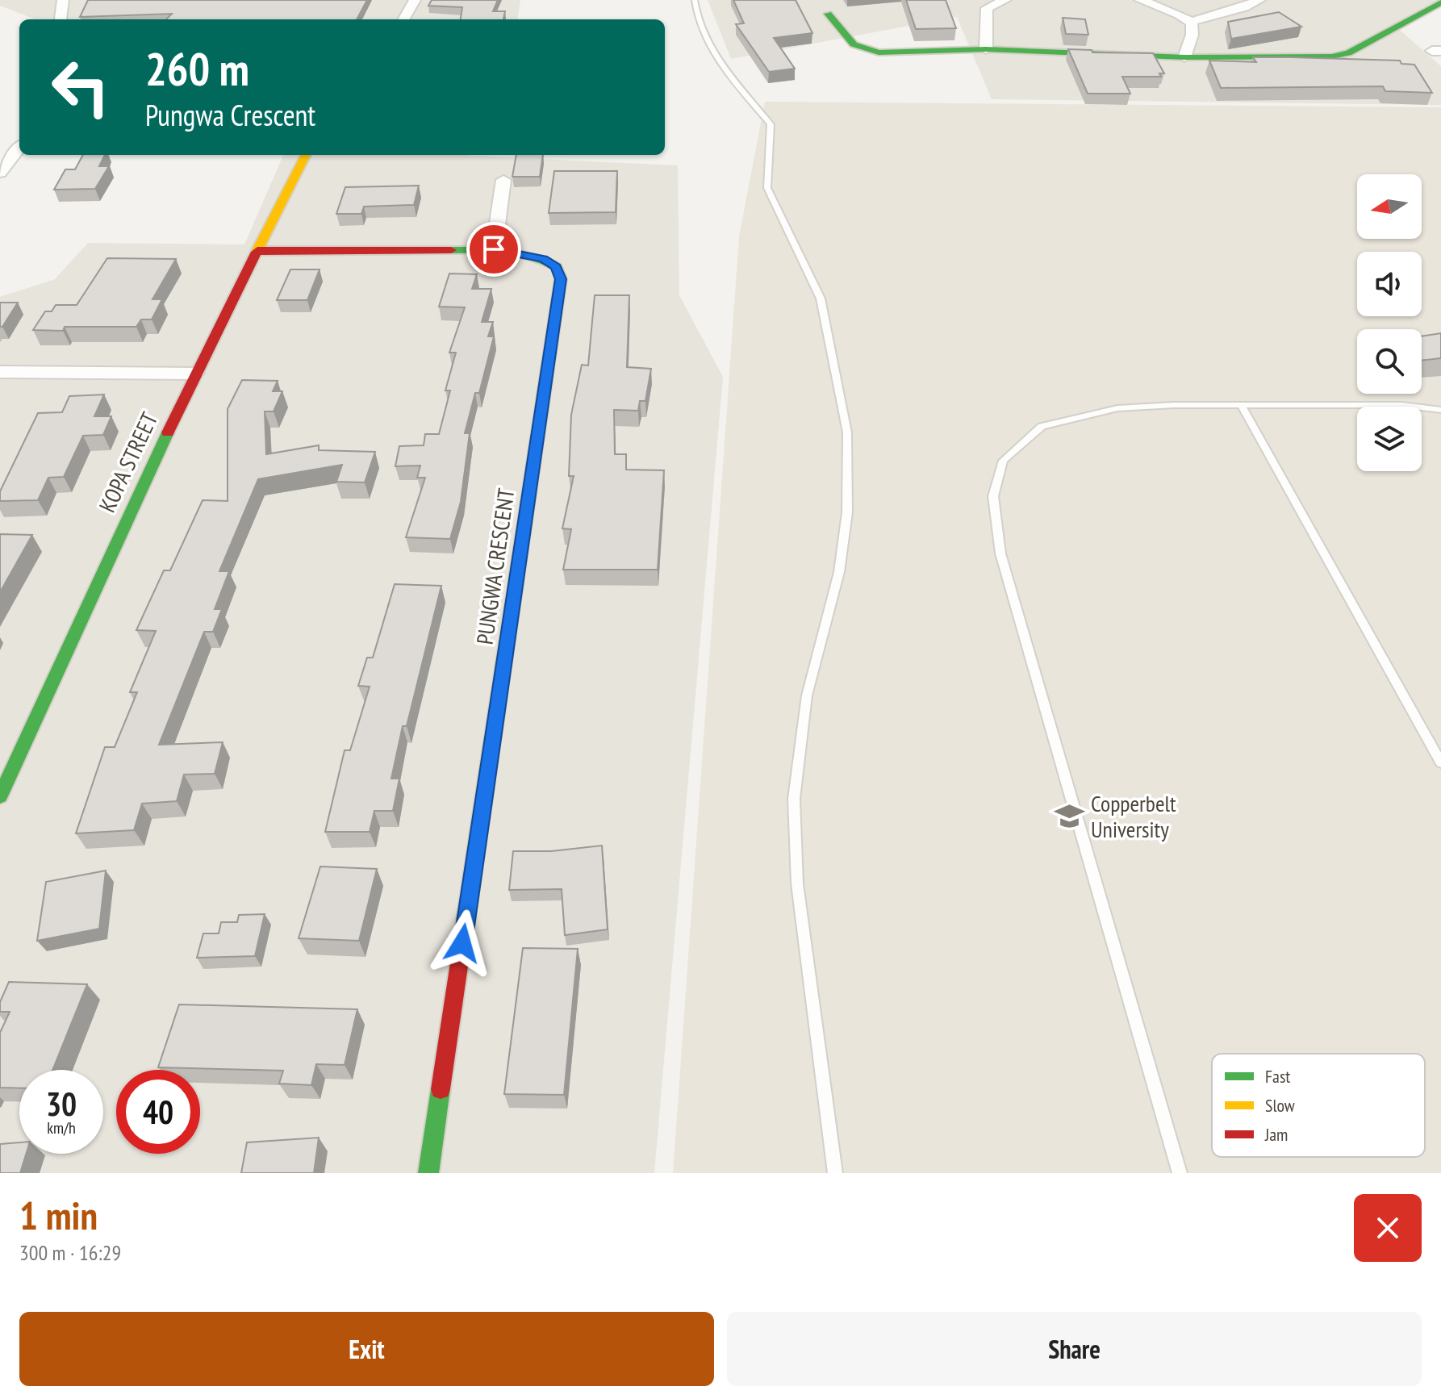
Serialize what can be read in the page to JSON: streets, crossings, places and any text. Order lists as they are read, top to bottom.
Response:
{
  "streets": {
    "street": ["KOPA STREET", "PUNGWA CRESCENT"]
  },
  "crossings": [
    ["KOPA STREET", "PUNGWA CRESCENT"]
  ],
  "places": {
    "school or university": ["Copperbelt University"]
  },
  "legend": ["Fast", "Slow", "Jam"],
  "north": "left",
  "page": {
    "turn": ["260 m", "Pungwa Crescent"],
    "speed": "30 km/h",
    "limit": "40",
    "heading": ["1 min", "300 m · 16:29"],
    "buttons": ["Exit", "Share"]
  }
}
